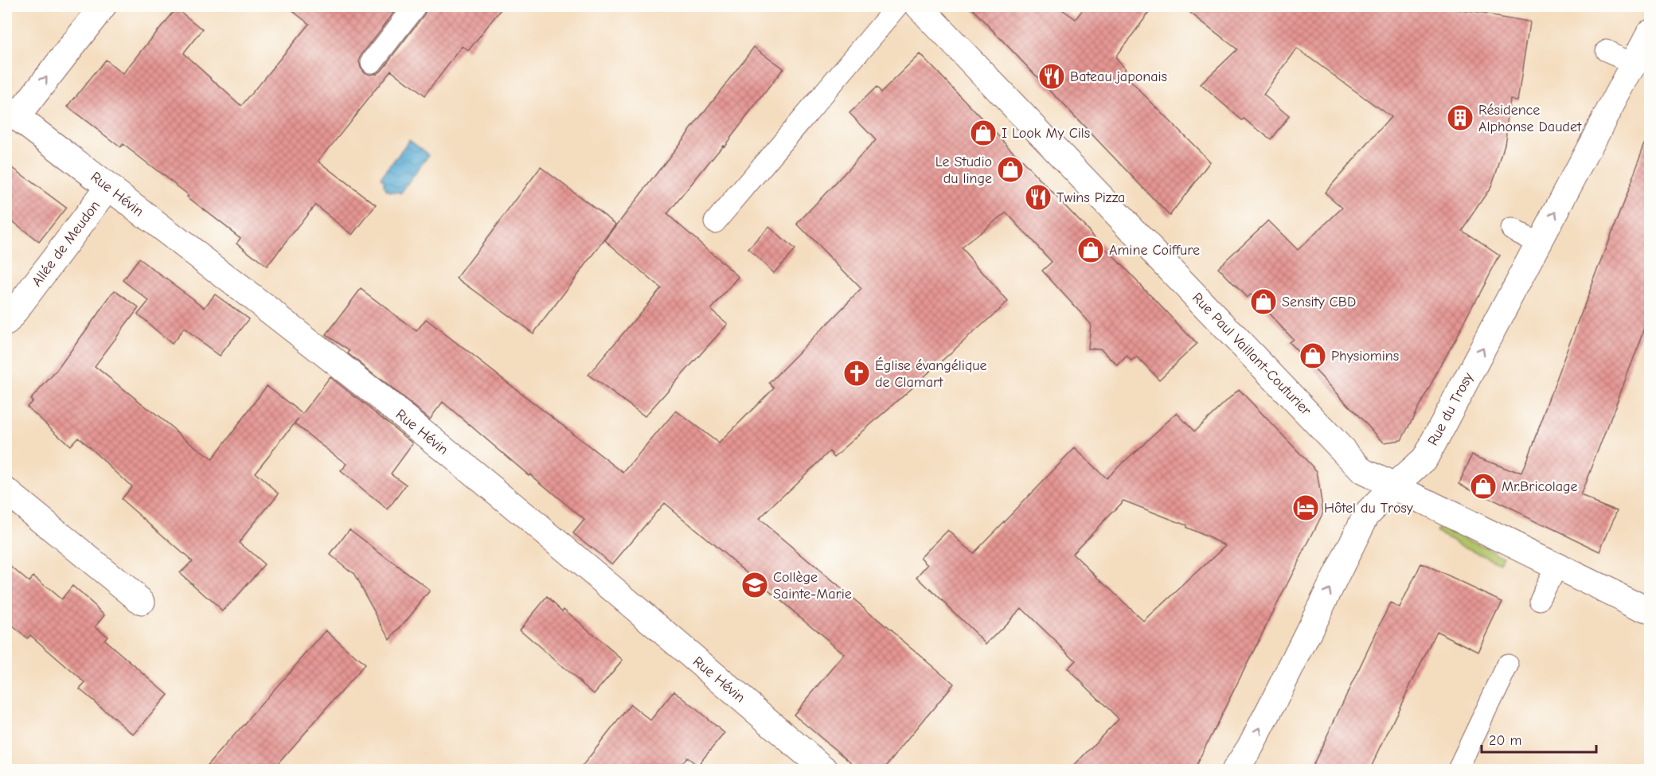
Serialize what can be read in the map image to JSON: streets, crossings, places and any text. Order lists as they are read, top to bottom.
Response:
{
  "streets": {
    "street": [
      "Rue Hévin",
      "Allée de Meudon",
      "Rue Paul Vaillant-Couturier",
      "Rue du Trosy"
    ]
  },
  "crossings": [
    ["Rue Hévin", "Allée de Meudon"],
    ["Rue Paul Vaillant-Couturier", "Rue du Trosy"]
  ],
  "one_way": ["Rue du Trosy"],
  "places": {
    "restaurant": ["Bateau japonais", "Twins Pizza"],
    "building": ["Résidence Alphonse Daudet"],
    "shop": [
      "I Look My Cils",
      "Le Studio du linge",
      "Amine Coiffure",
      "Sensity CBD",
      "Physiomins",
      "Mr.Bricolage"
    ],
    "church": ["Église évangélique de Clamart"],
    "hotel": ["Hôtel du Trosy"],
    "school or university": ["Collège Sainte-Marie"]
  },
  "scale_bar": "20 m"
}
